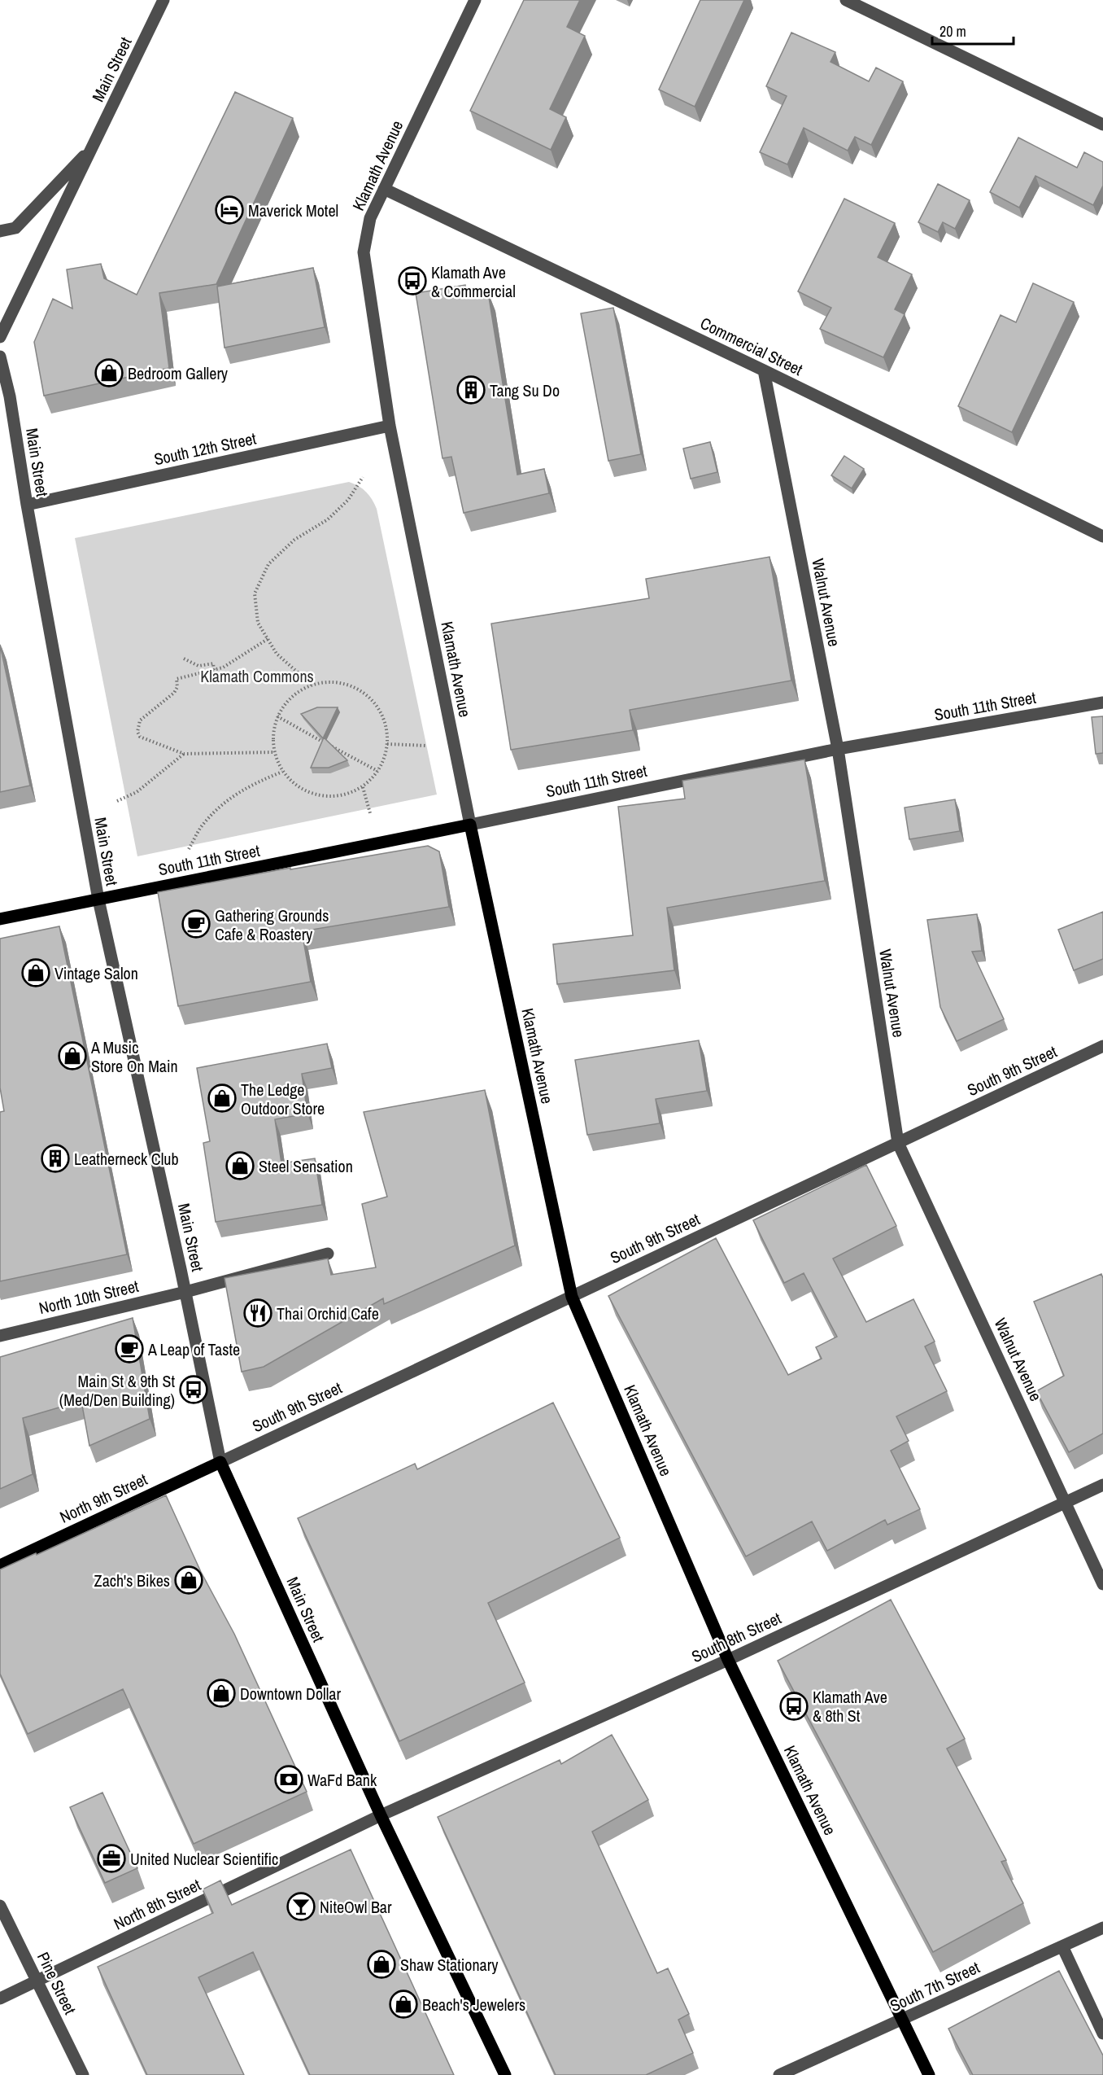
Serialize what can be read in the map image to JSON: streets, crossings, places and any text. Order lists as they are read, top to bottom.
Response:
{
  "streets": {
    "main road": [
      "Main Street",
      "Klamath Avenue",
      "South 11th Street",
      "North 9th Street"
    ],
    "street": [
      "Commercial Street",
      "South 12th Street",
      "Walnut Avenue",
      "South 9th Street",
      "North 10th Street",
      "South 8th Street",
      "North 8th Street",
      "Pine Street",
      "South 7th Street"
    ]
  },
  "crossings": [
    ["Main Street", "South 12th Street"],
    ["Main Street", "South 11th Street"],
    ["Main Street", "South 9th Street"],
    ["Main Street", "North 10th Street"],
    ["Main Street", "North 9th Street"],
    ["Main Street", "South 8th Street"],
    ["Main Street", "North 8th Street"],
    ["Klamath Avenue", "Commercial Street"],
    ["Klamath Avenue", "South 12th Street"],
    ["Klamath Avenue", "South 11th Street"],
    ["Klamath Avenue", "South 9th Street"],
    ["Klamath Avenue", "South 8th Street"],
    ["Klamath Avenue", "South 7th Street"],
    ["Commercial Street", "Walnut Avenue"],
    ["Walnut Avenue", "South 11th Street"],
    ["Walnut Avenue", "South 9th Street"],
    ["Walnut Avenue", "South 8th Street"],
    ["South 9th Street", "North 9th Street"],
    ["South 8th Street", "North 8th Street"],
    ["North 8th Street", "Pine Street"]
  ],
  "parks": ["Klamath Commons"],
  "places": {
    "hotel": ["Maverick Motel"],
    "bus stop": ["Klamath Ave & Commercial", "Main St & 9th St (Med/Den Building)", "Klamath Ave & 8th St"],
    "shop": [
      "Bedroom Gallery",
      "Vintage Salon",
      "A Music Store On Main",
      "The Ledge Outdoor Store",
      "Steel Sensation",
      "Zach's Bikes",
      "Downtown Dollar",
      "Shaw Stationary",
      "Beach's Jewelers"
    ],
    "building": ["Tang Su Do", "Leatherneck Club"],
    "cafe": ["Gathering Grounds Cafe & Roastery", "A Leap of Taste"],
    "restaurant": ["Thai Orchid Cafe"],
    "bank": ["WaFd Bank"],
    "office": ["United Nuclear Scientific"],
    "bar": ["NiteOwl Bar"]
  },
  "scale_bar": "20 m"
}
